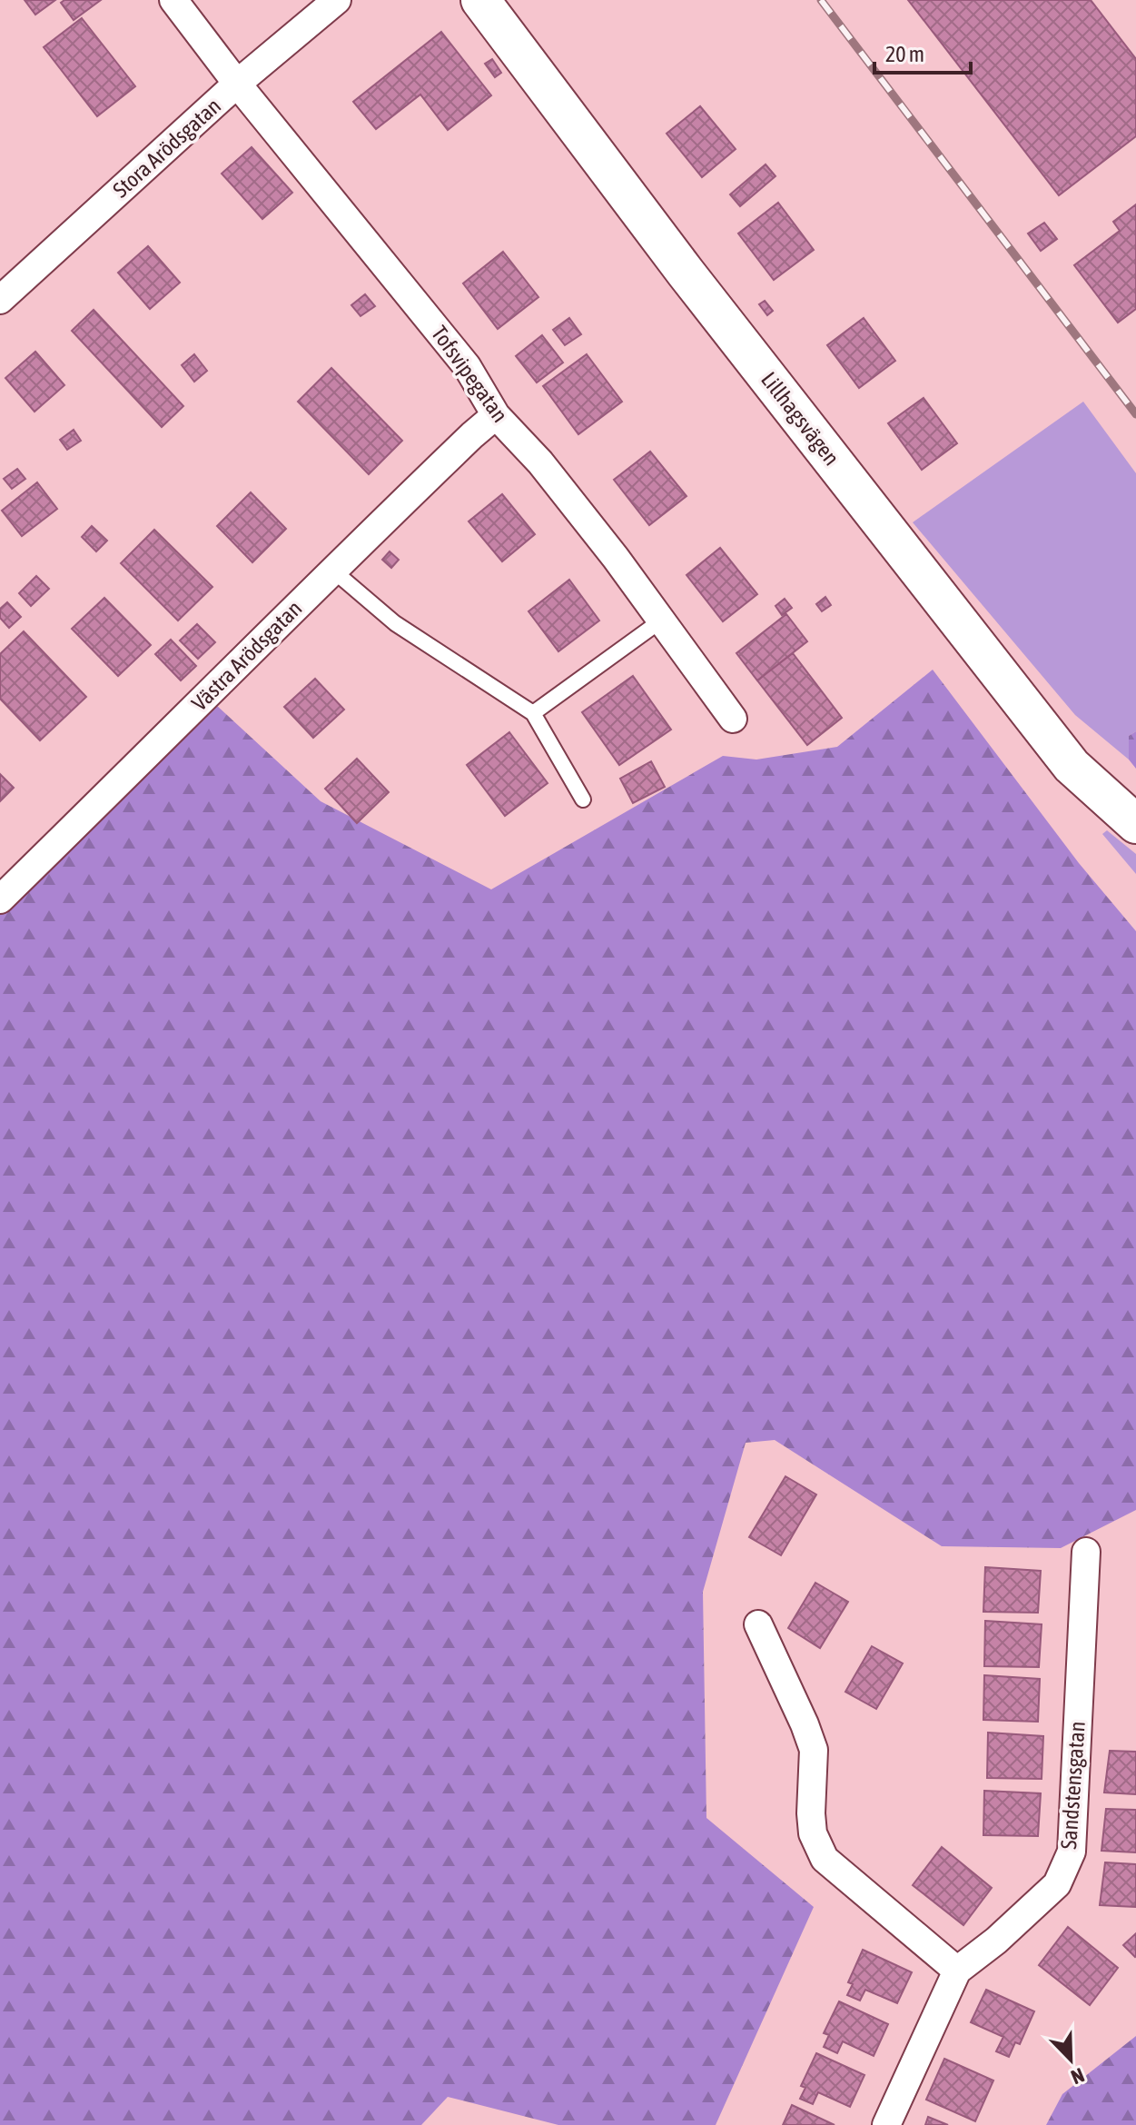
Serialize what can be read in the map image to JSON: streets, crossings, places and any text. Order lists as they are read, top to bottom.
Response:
{
  "streets": {
    "street": [
      "Stora Arödsgatan",
      "Tofsvipegatan",
      "Lillhagsvägen",
      "Västra Arödsgatan",
      "Sandstensgatan"
    ]
  },
  "crossings": [
    ["Stora Arödsgatan", "Tofsvipegatan"],
    ["Tofsvipegatan", "Västra Arödsgatan"]
  ],
  "scale_bar": "20 m",
  "north": "bottom right"
}
